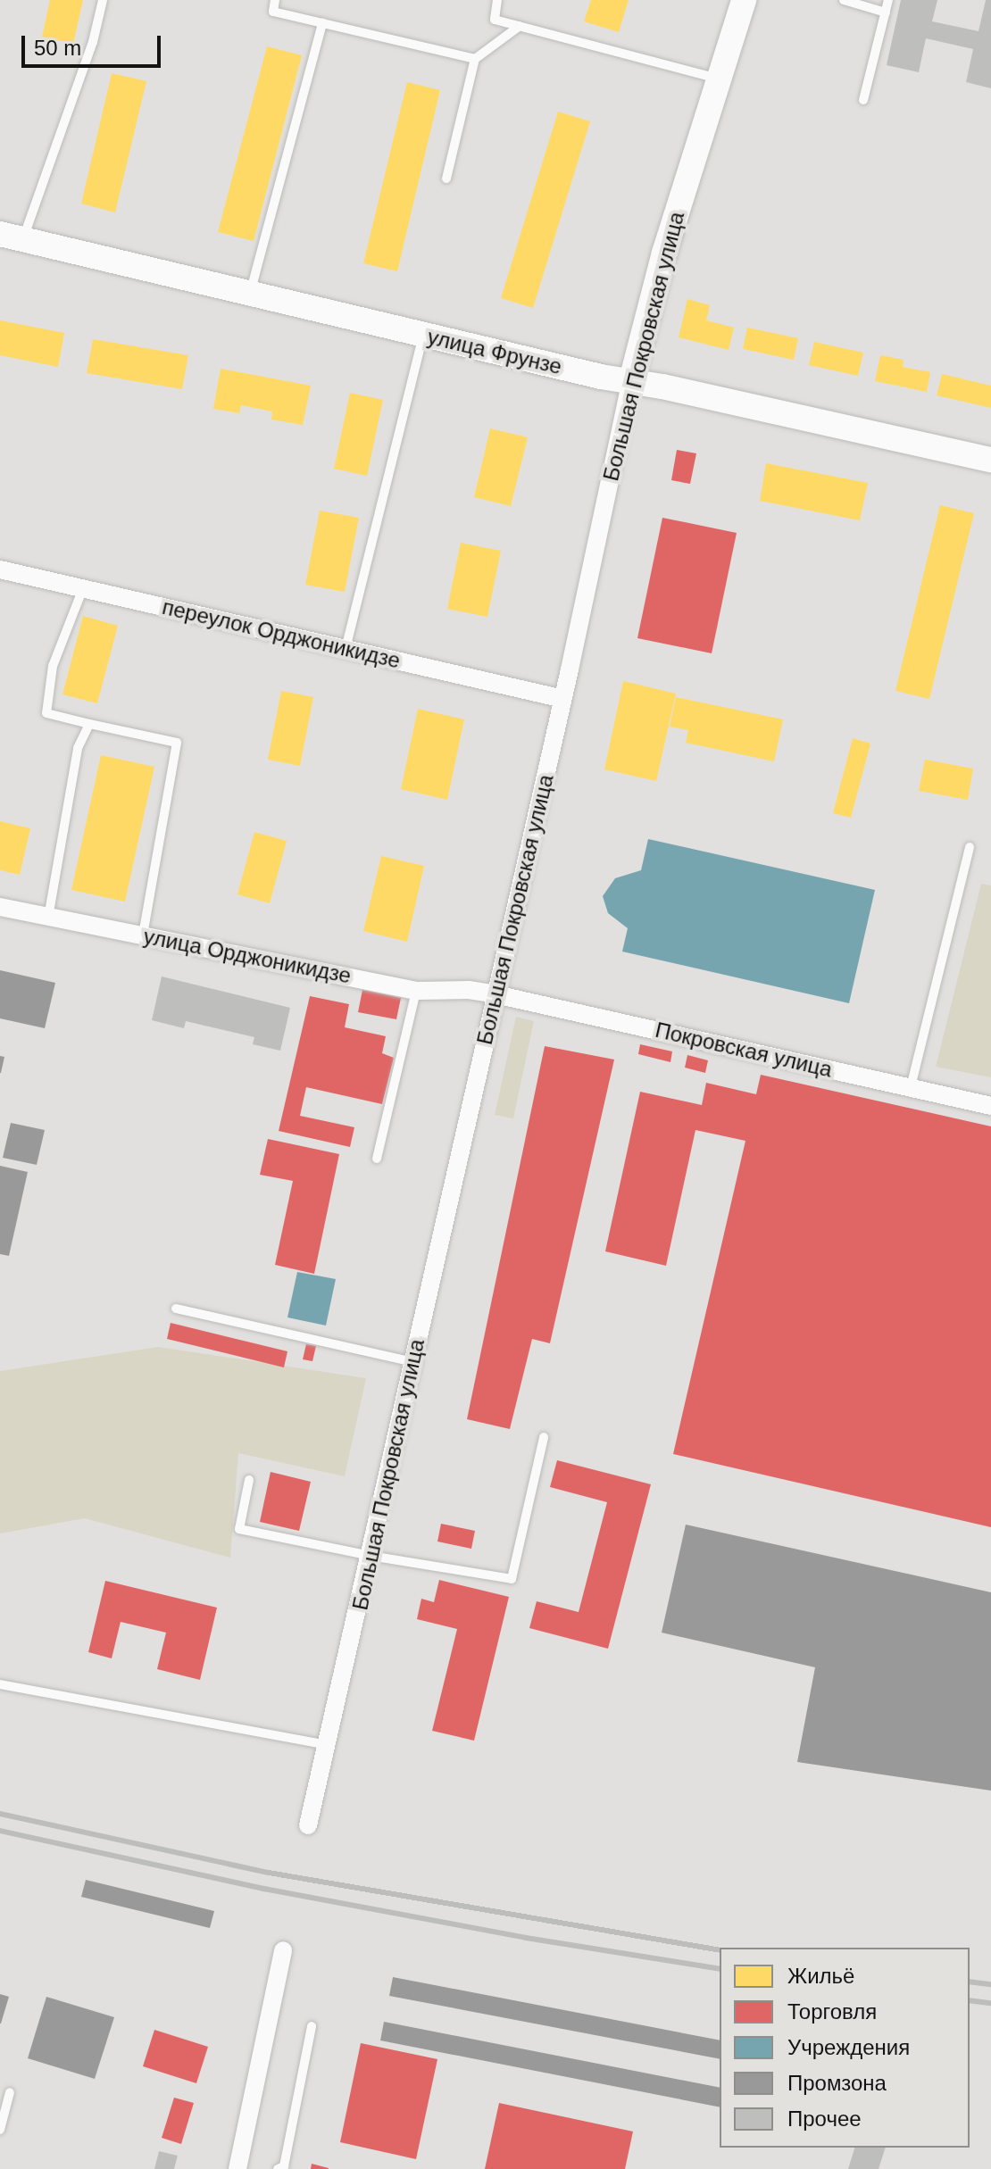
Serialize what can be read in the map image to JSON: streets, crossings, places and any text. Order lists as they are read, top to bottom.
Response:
{
  "streets": {
    "main road": ["Большая Покровская улица", "улица Фрунзе"],
    "street": ["переулок Орджоникидзе", "улица Орджоникидзе", "Покровская улица"]
  },
  "crossings": [
    ["Большая Покровская улица", "улица Фрунзе"],
    ["Большая Покровская улица", "переулок Орджоникидзе"],
    ["Большая Покровская улица", "улица Орджоникидзе"],
    ["Большая Покровская улица", "Покровская улица"],
    ["улица Орджоникидзе", "Покровская улица"]
  ],
  "legend": [
    "Жильё",
    "Торговля",
    "Учреждения",
    "Промзона",
    "Прочее"
  ],
  "scale_bar": "50 m"
}
